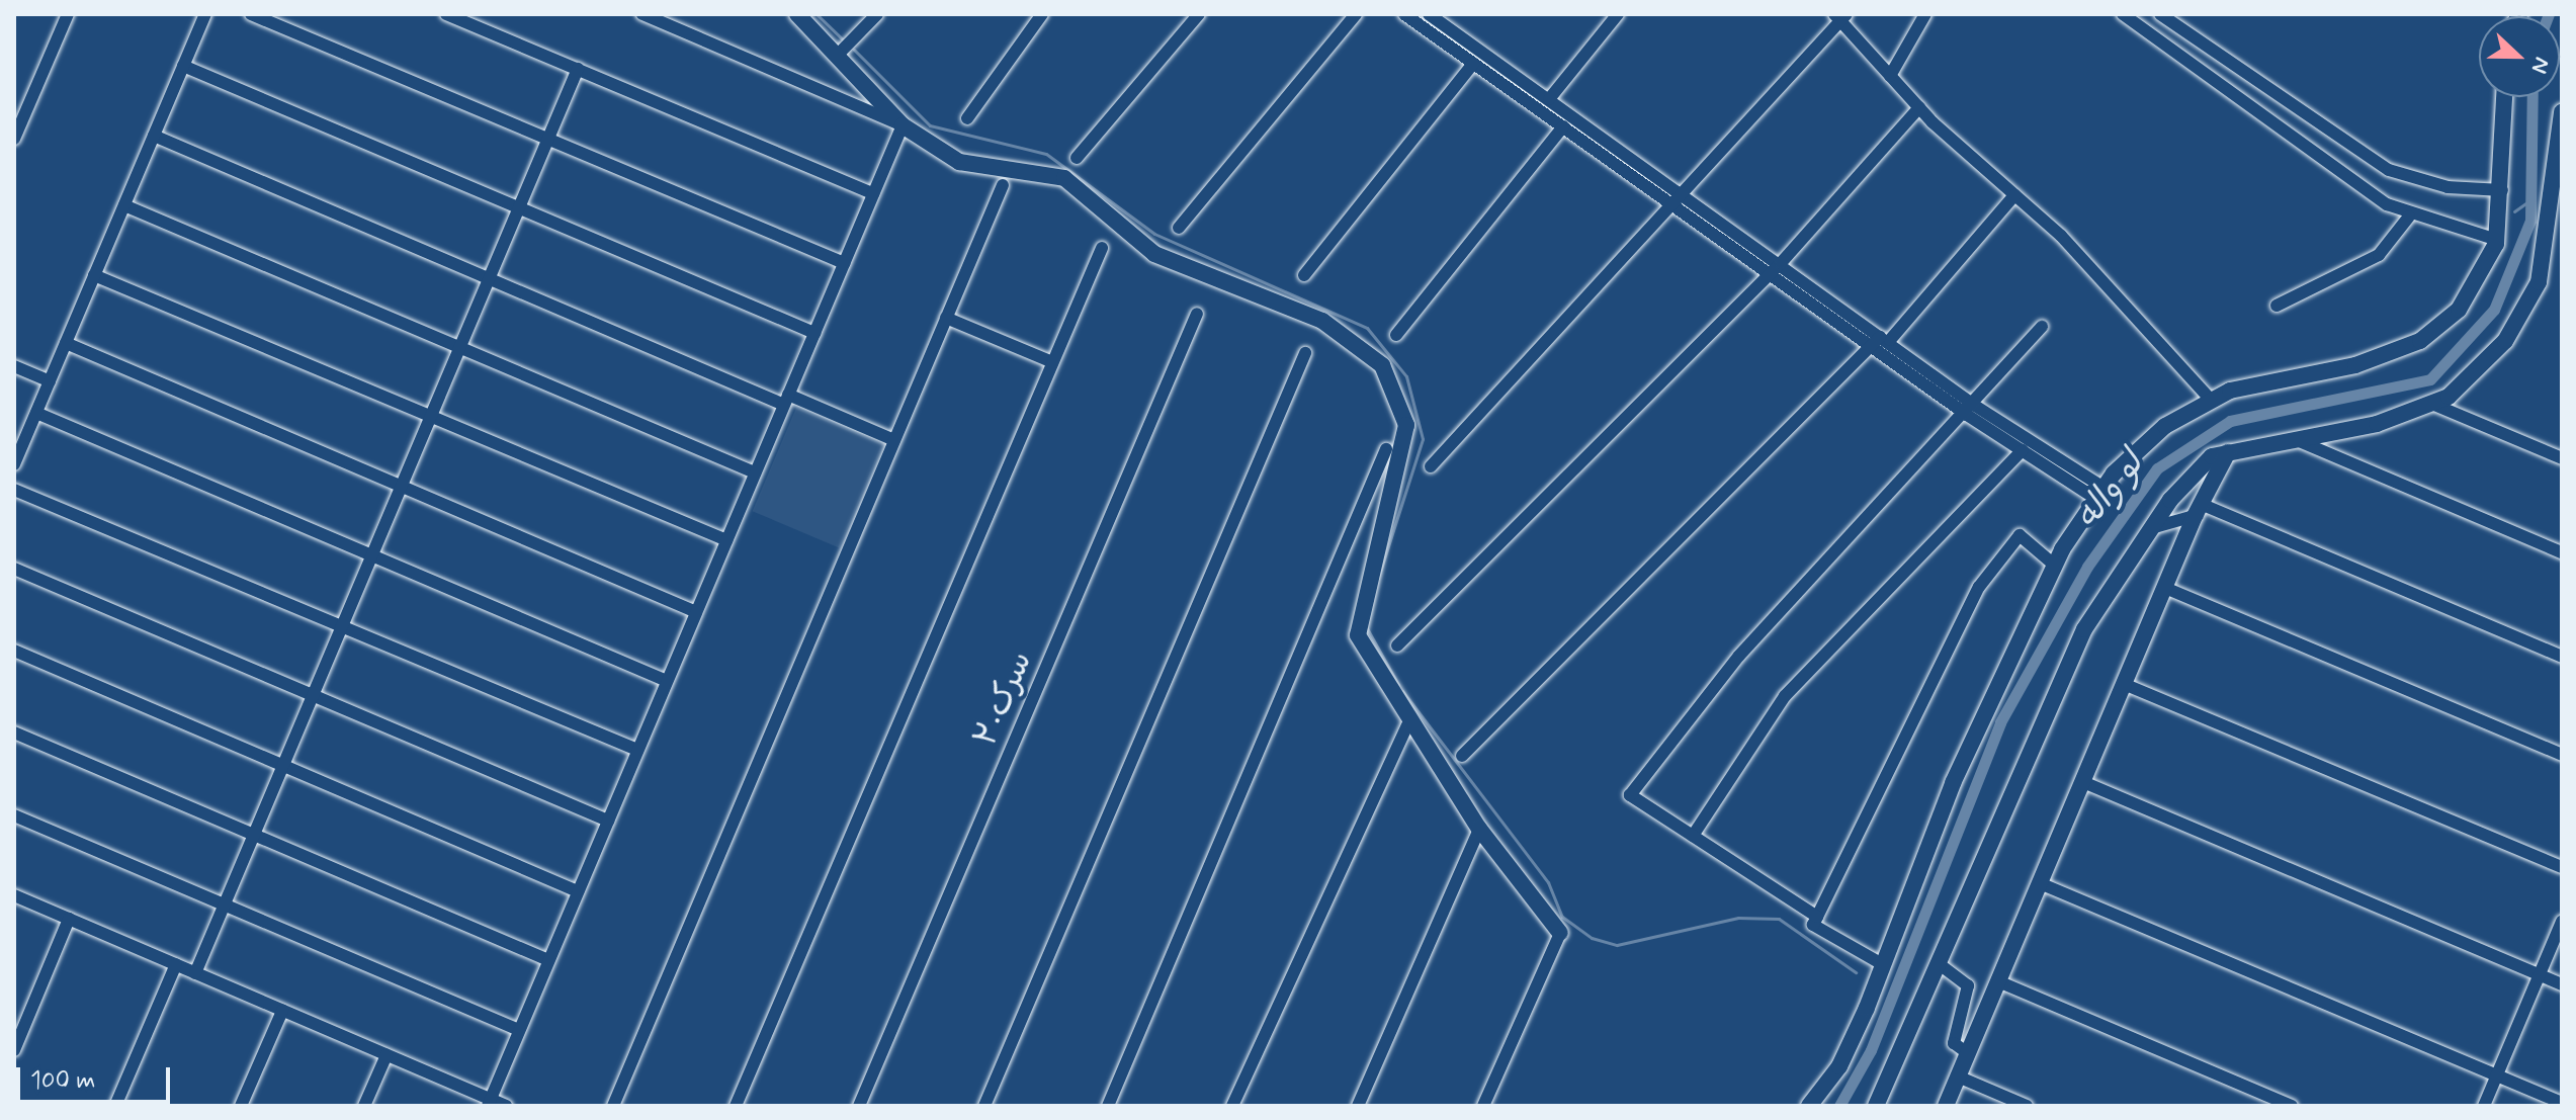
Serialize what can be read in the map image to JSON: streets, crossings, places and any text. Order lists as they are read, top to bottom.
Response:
{
  "streets": {
    "street": ["سرک۲۰"]
  },
  "water": ["لو واله"],
  "scale_bar": "100 m",
  "north": "right"
}
